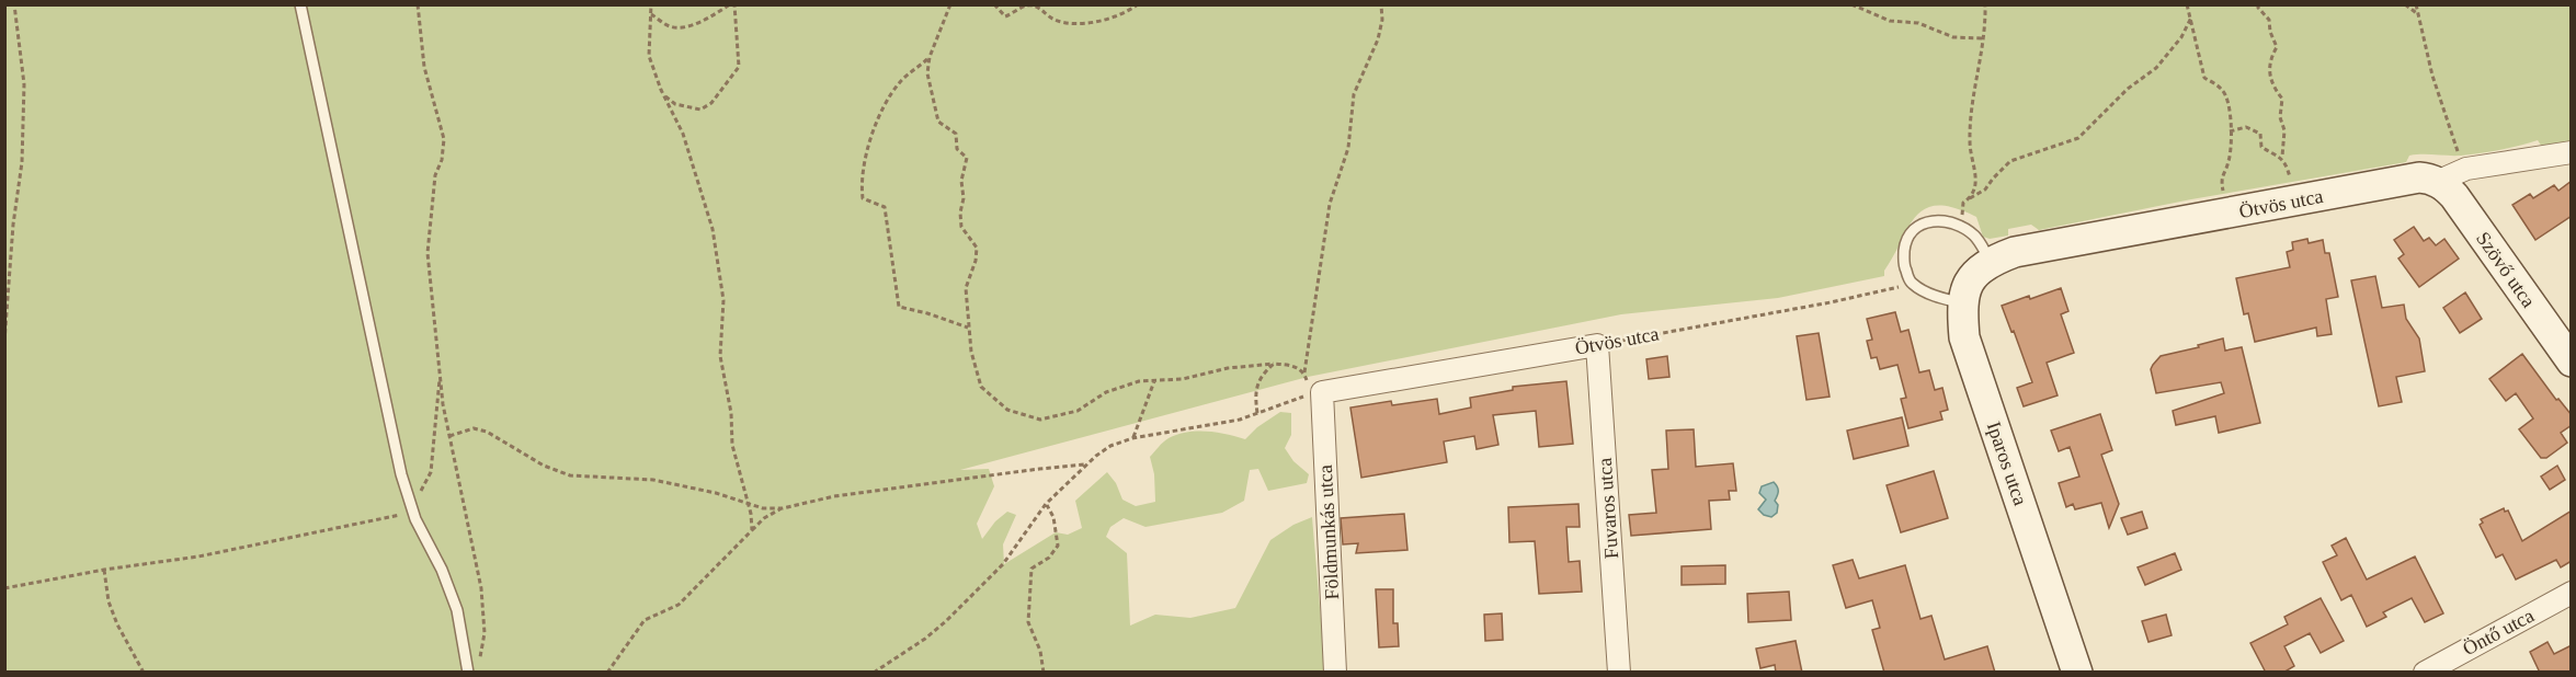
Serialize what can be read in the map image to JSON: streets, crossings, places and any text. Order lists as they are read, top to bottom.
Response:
{
  "streets": {
    "street": [
      "Ötvös utca",
      "Szövő utca",
      "Iparos utca",
      "Fuvaros utca",
      "Földmunkás utca",
      "Öntő utca"
    ]
  },
  "crossings": [
    ["Ötvös utca", "Szövő utca"],
    ["Ötvös utca", "Iparos utca"],
    ["Ötvös utca", "Fuvaros utca"],
    ["Ötvös utca", "Földmunkás utca"]
  ]
}
